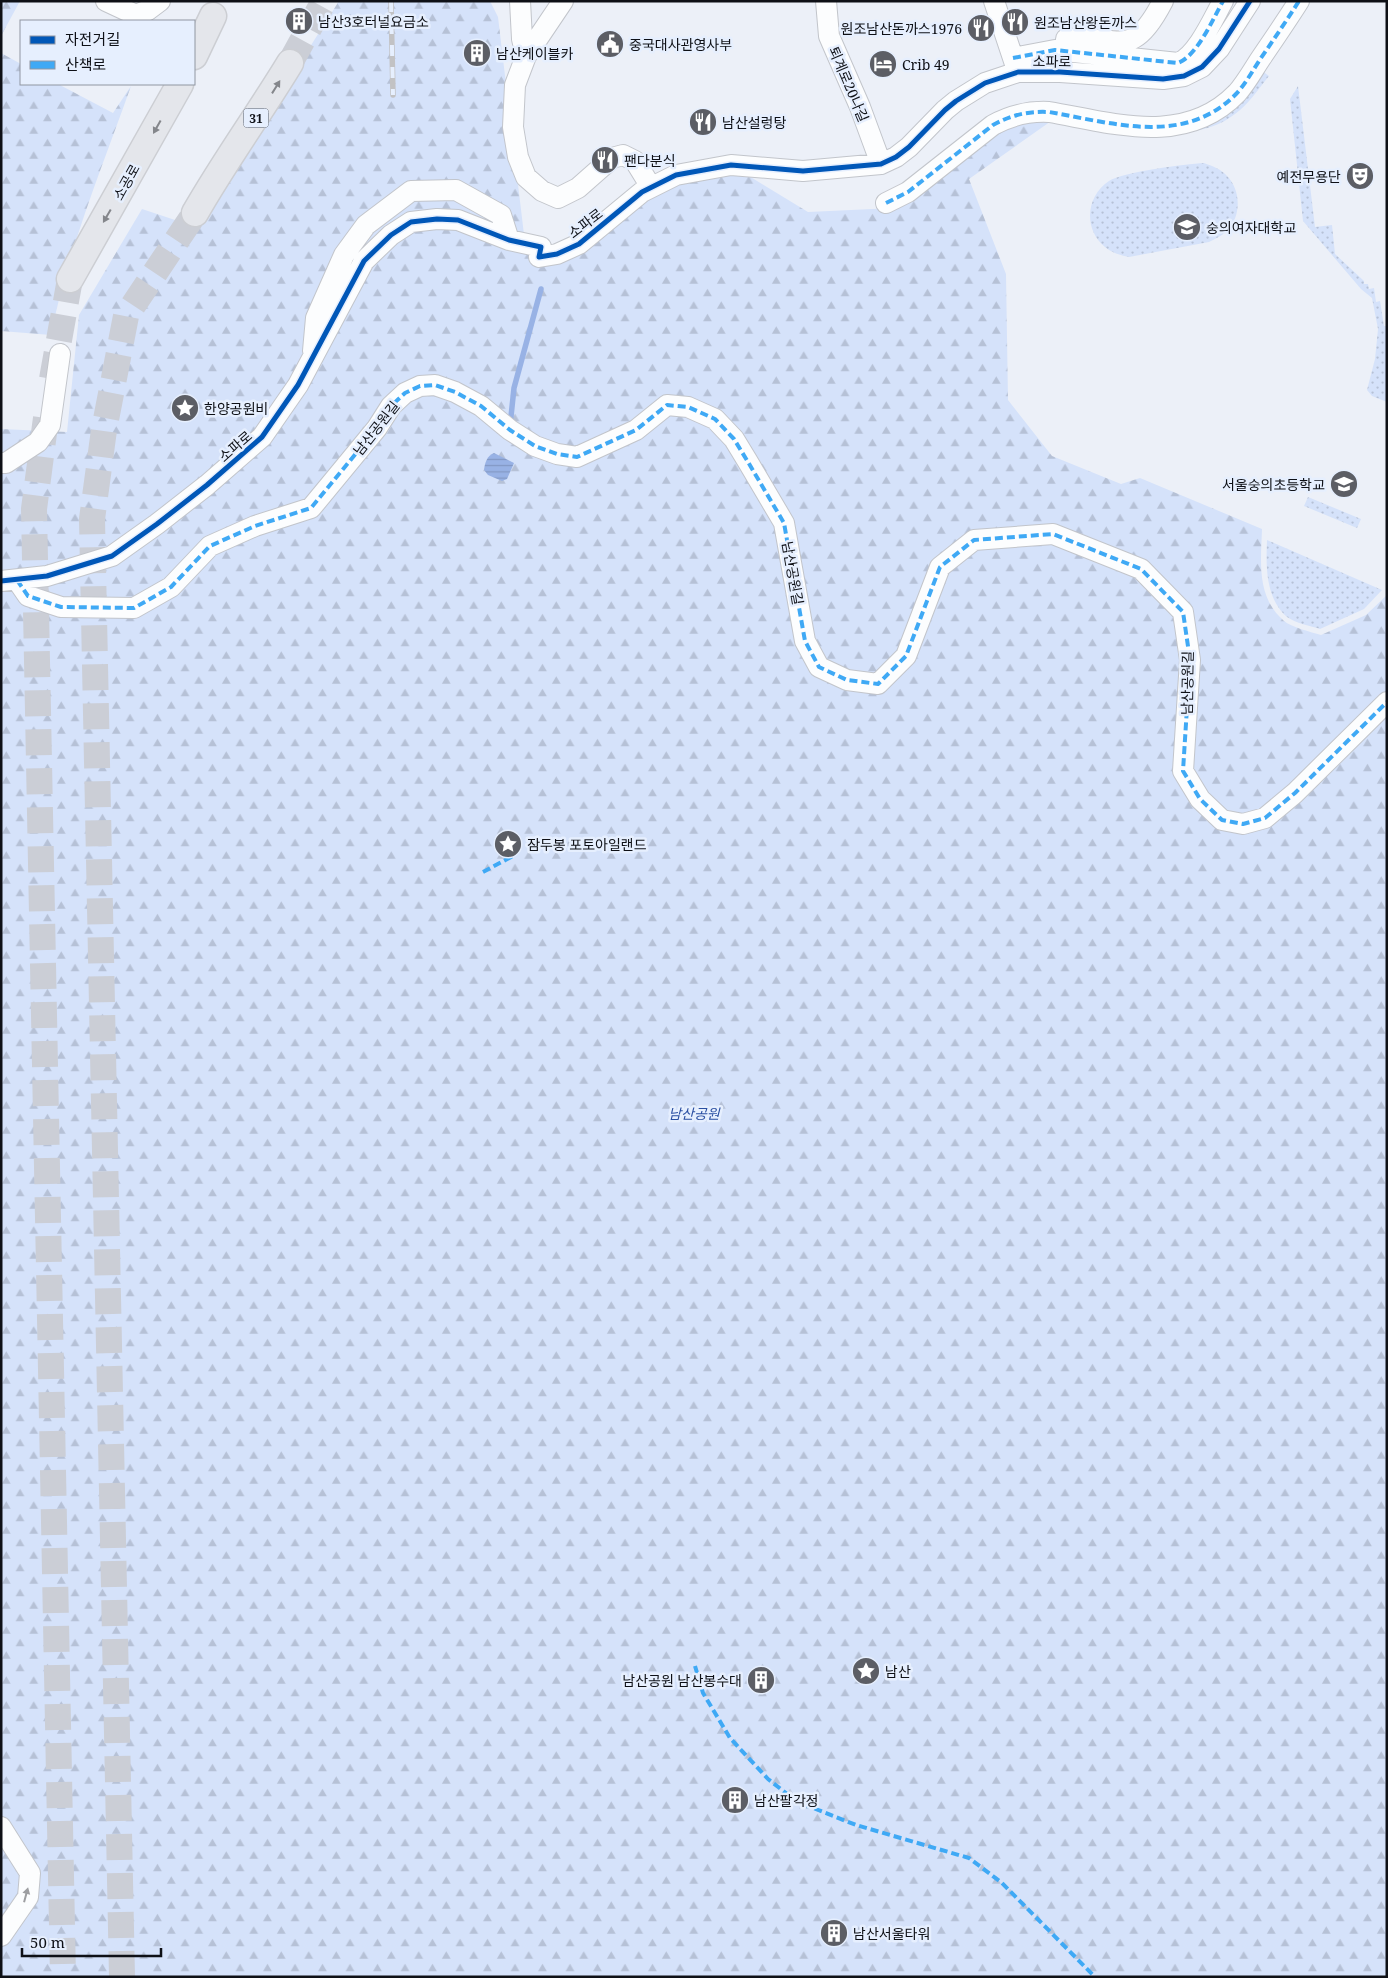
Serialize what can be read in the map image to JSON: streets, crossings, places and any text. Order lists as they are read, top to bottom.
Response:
{
  "streets": {
    "main road": ["31", "소공로"],
    "street": ["소파로", "퇴계로20나길", "남산공원길"]
  },
  "crossings": [
    ["소파로", "퇴계로20나길"],
    ["소파로", "남산공원길"]
  ],
  "parks": ["남산공원"],
  "places": {
    "building": [
      "남산3호터널요금소",
      "남산케이블카",
      "남산공원 남산봉수대",
      "남산팔각정",
      "남산서울타워"
    ],
    "restaurant": [
      "원조남산왕돈까스",
      "원조남산돈까스1976",
      "남산설렁탕",
      "팬다분식"
    ],
    "public building": ["중국대사관영사부"],
    "hotel": ["Crib 49"],
    "theatre": ["예전무용단"],
    "school or university": ["숭의여자대학교", "서울숭의초등학교"],
    "place": ["한양공원비", "잠두봉 포토아일랜드", "남산"]
  },
  "legend": ["자전거길", "산책로"],
  "scale_bar": "50 m"
}
